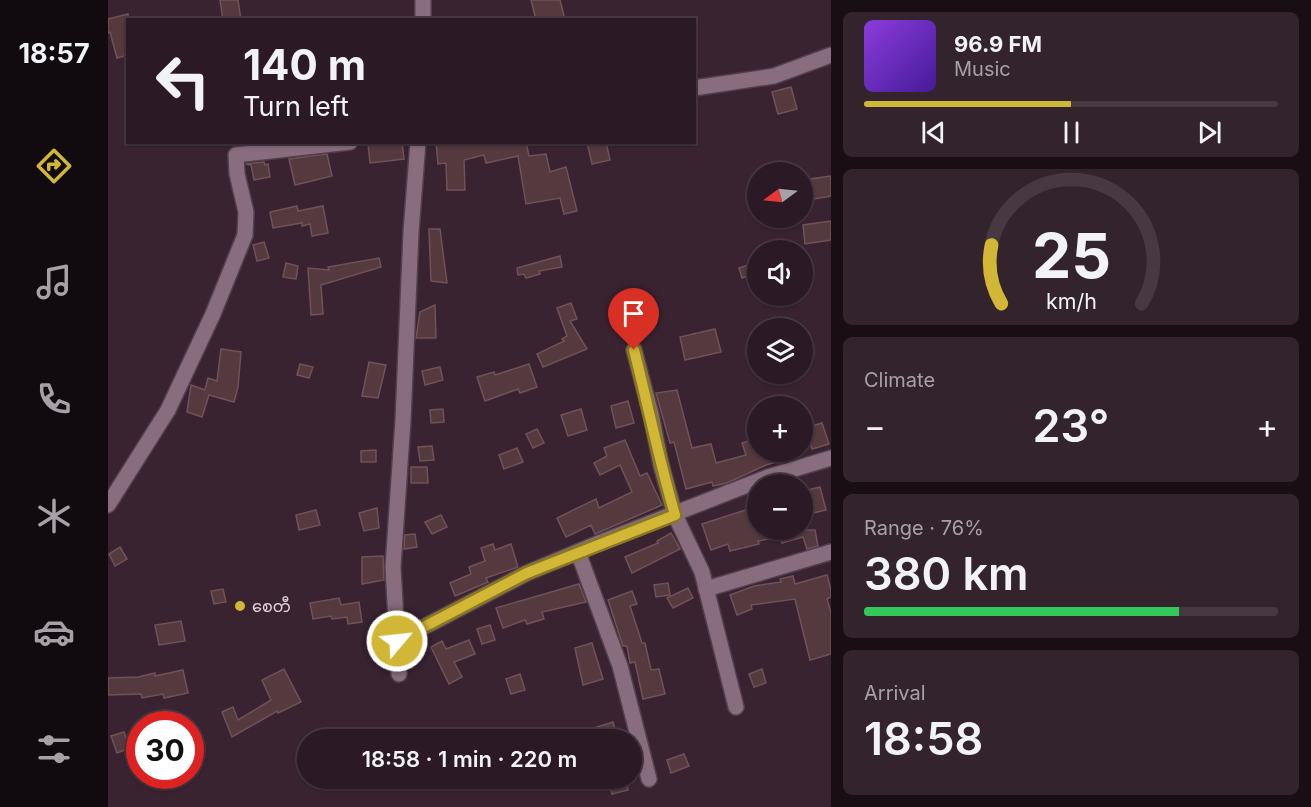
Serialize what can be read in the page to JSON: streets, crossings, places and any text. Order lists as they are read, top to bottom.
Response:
{
  "places": ["စေတီ"],
  "north": "left",
  "page": {
    "tabs": "18:57",
    "turn": ["140 m", "Turn left"],
    "song": ["96.9 FM", "Music"],
    "map_buttons": ["+", "−"],
    "tile": [
      "Climate",
      ["Range · 76%", "380 km"],
      ["Arrival", "18:58"]
    ],
    "heat": ["−", "23°", "+"],
    "limit": "30",
    "trip": "18:58 · 1 min · 220 m",
    "gauge": ["25", "km/h"]
  }
}
